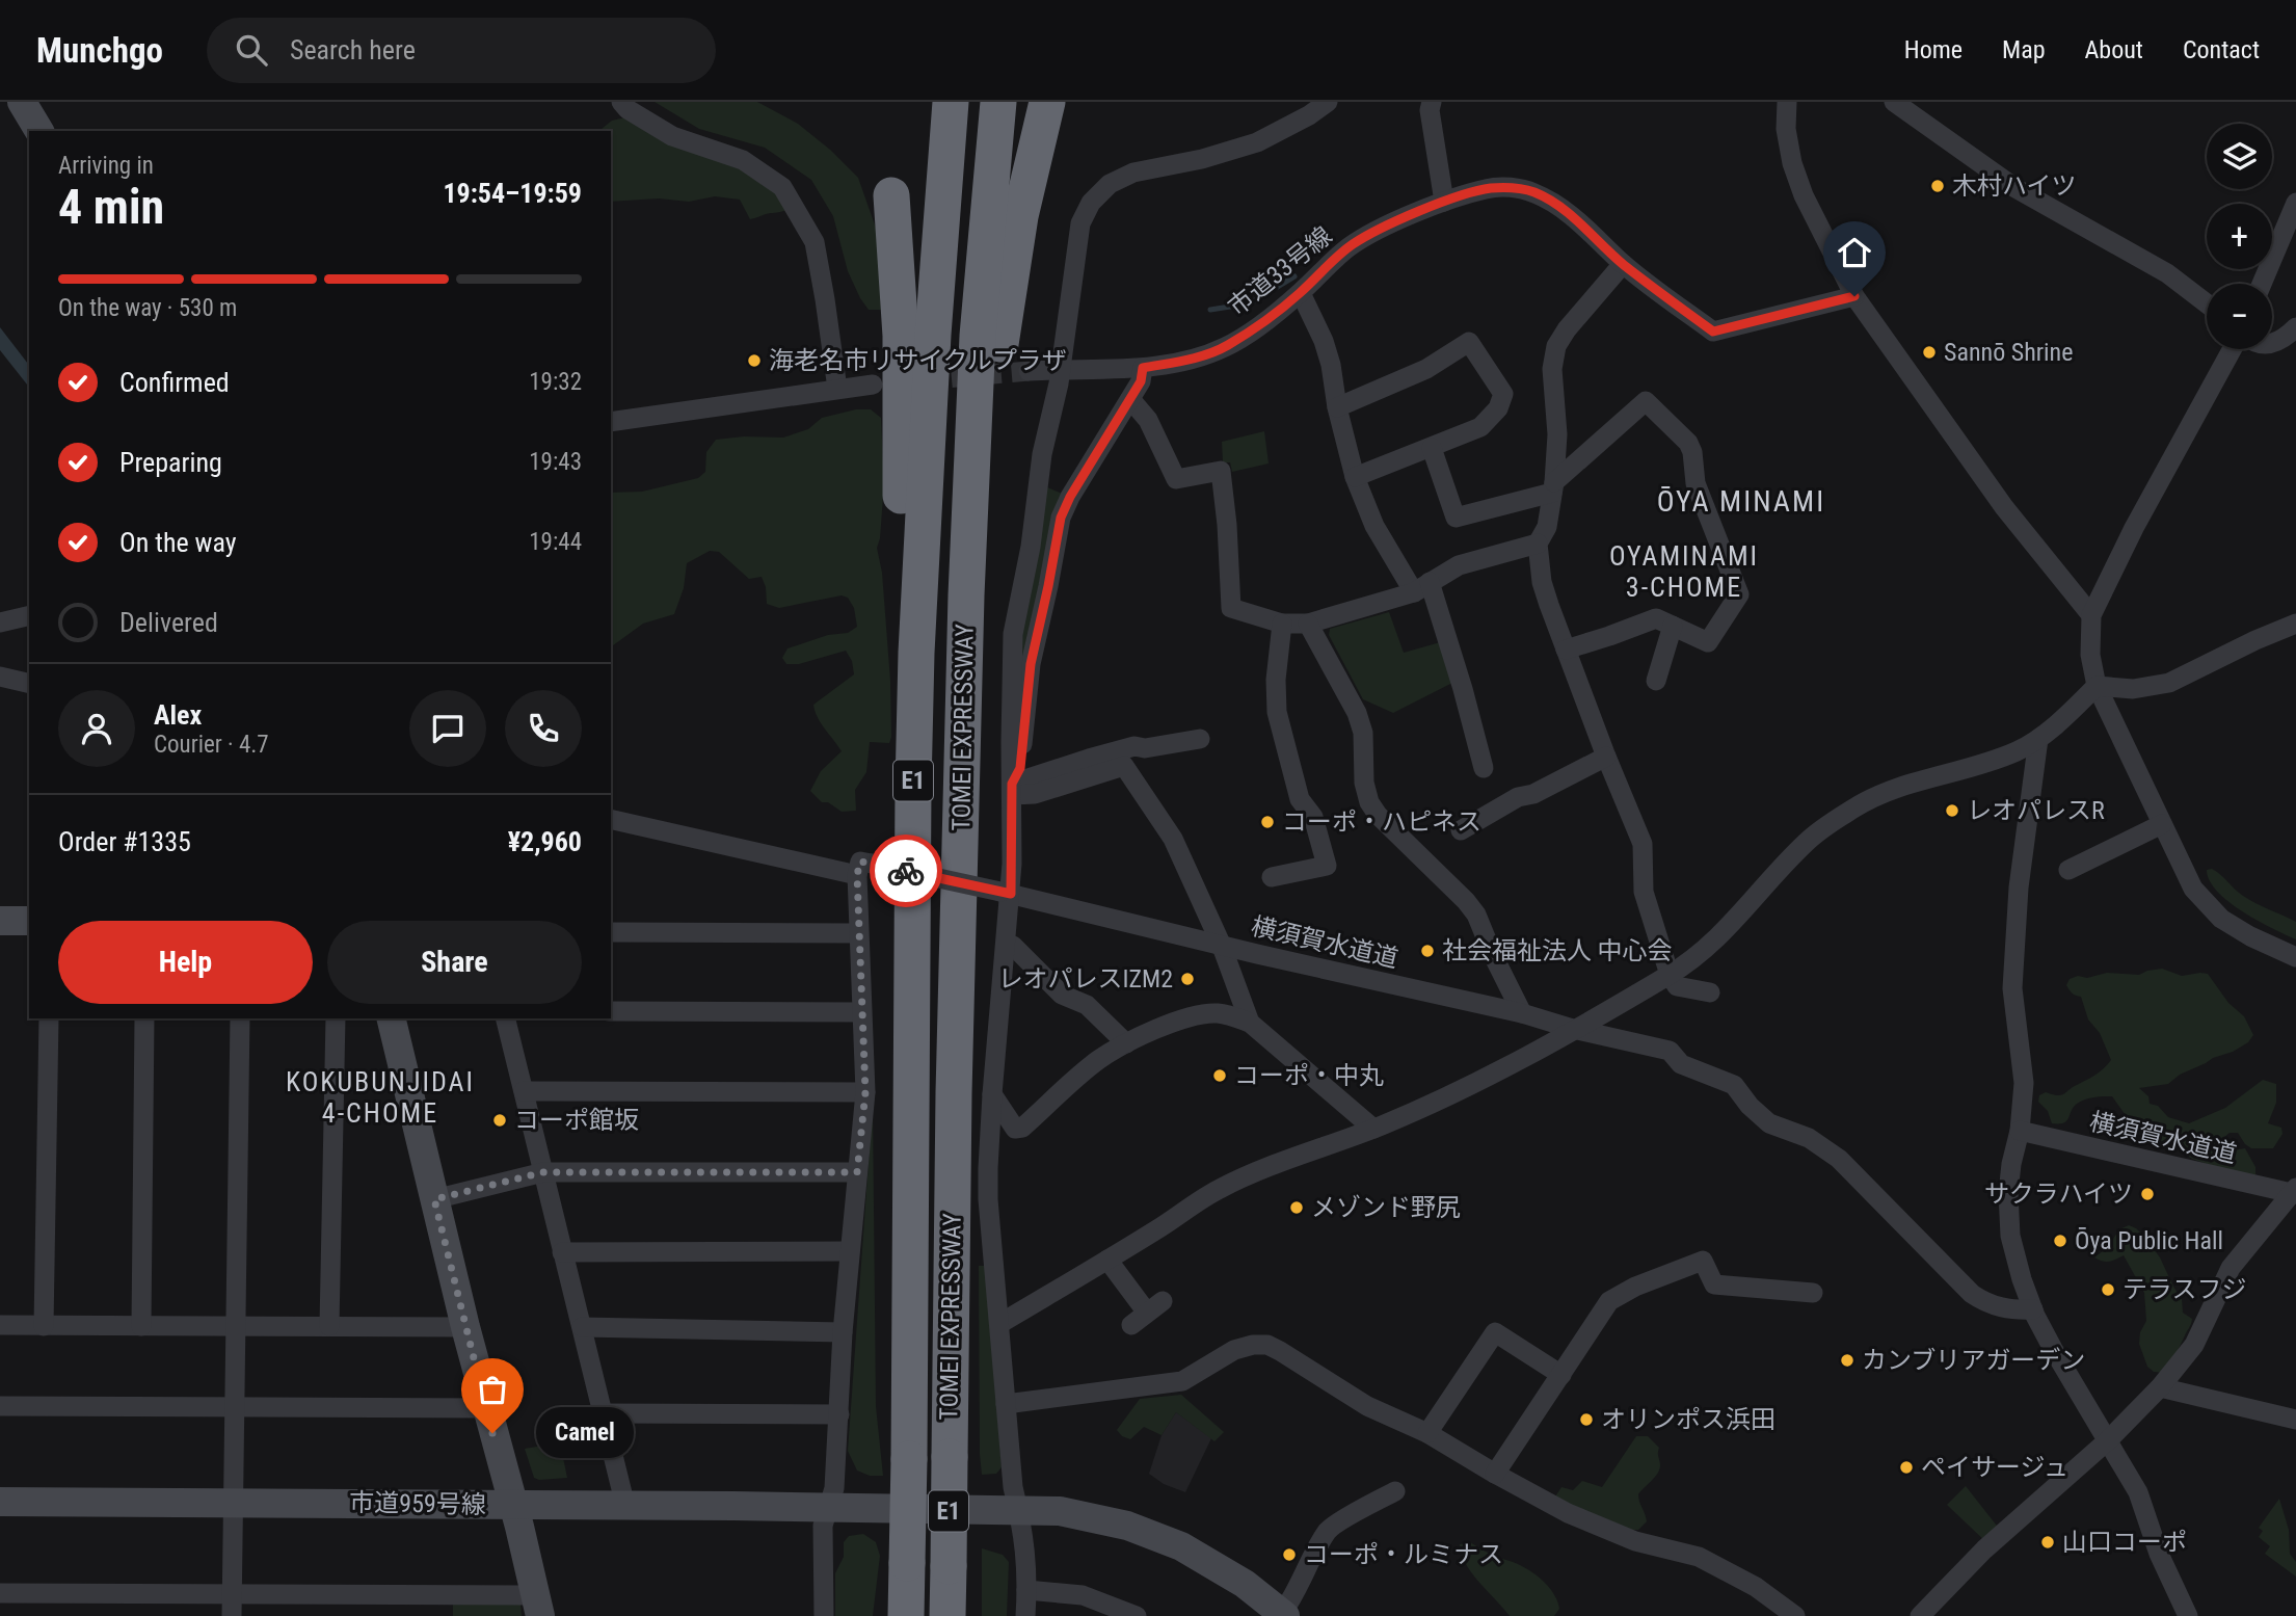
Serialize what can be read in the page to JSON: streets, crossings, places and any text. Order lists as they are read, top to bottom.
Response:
{
  "streets": {
    "highway": ["TOMEI EXPRESSWAY", "E1"],
    "street": ["市道33号線", "横須賀水道道", "市道959号線"]
  },
  "districts": ["ŌYA MINAMI", "OYAMINAMI 3-CHOME", "KOKUBUNJIDAI 4-CHOME"],
  "places": [
    "木村ハイツ",
    "Sannō Shrine",
    "海老名市リサイクルプラザ",
    "レオパレスR",
    "コーポ・ハピネス",
    "社会福祉法人 中心会",
    "レオパレスIZM2",
    "コーポ・中丸",
    "コーポ館坂",
    "サクラハイツ",
    "メゾンド野尻",
    "Ōya Public Hall",
    "テラスフジ",
    "カンブリアガーデン",
    "オリンポス浜田",
    "Camel",
    "ペイサージュ",
    "山口コーポ",
    "コーポ・ルミナス"
  ],
  "page": {
    "header": "Munchgo",
    "search": "Search here",
    "nav": [
      "Home",
      "Map",
      "About",
      "Contact"
    ],
    "map_buttons": ["+", "−"],
    "heading": ["4 min", "Arriving in", "19:54–19:59"],
    "panel": [
      "Alex",
      "Courier · 4.7",
      "Order #1335",
      "¥2,960"
    ],
    "bar": "On the way · 530 m",
    "list": [
      ["Confirmed", "19:32"],
      ["Preparing", "19:43"],
      ["On the way", "19:44"],
      "Delivered"
    ],
    "buttons": ["Help", "Share"],
    "bubble": "Camel"
  }
}
